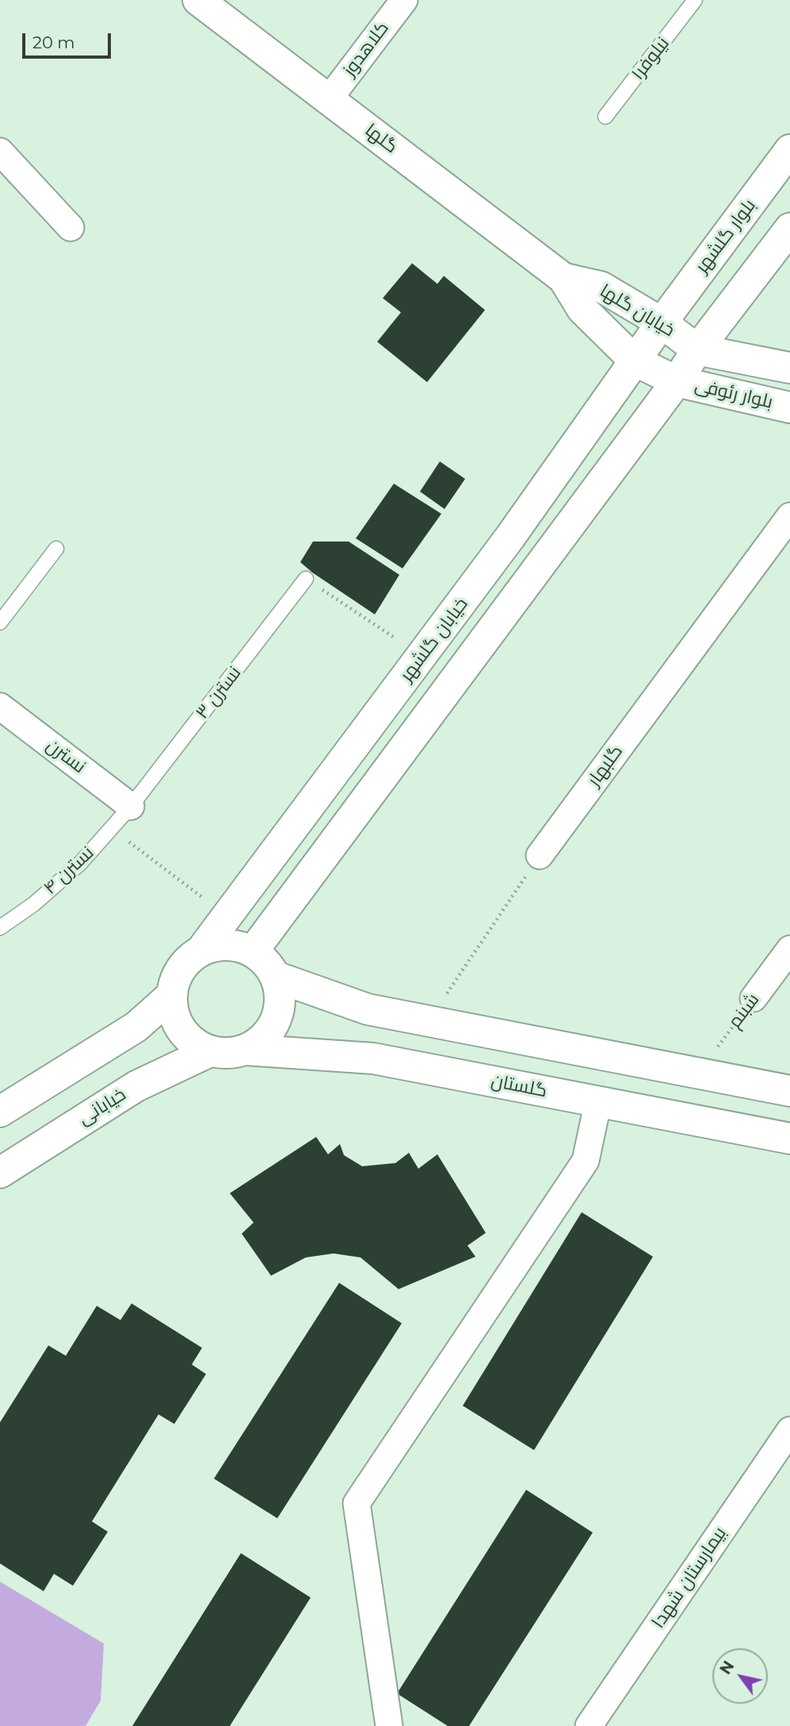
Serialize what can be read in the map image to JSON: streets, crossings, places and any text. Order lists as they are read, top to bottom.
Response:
{
  "streets": {
    "main road": [
      "گلها",
      "بلوار گلشهر",
      "خیابان گلها",
      "بلوار رئوفی",
      "خیابان گلشهر",
      "گلستان",
      "خیابانی"
    ],
    "street": [
      "کلاهدوز",
      "نسترن",
      "گلبهار",
      "شبنم",
      "بیمارستان شهدا"
    ],
    "lane": ["نیلوفر۱", "نسترن ٣", "نسترن ۴"]
  },
  "crossings": [
    ["کلاهدوز", "گلها"],
    ["گلها", "خیابان گلها"],
    ["بلوار گلشهر", "خیابان گلها"],
    ["بلوار گلشهر", "خیابان گلشهر"],
    ["خیابان گلها", "بلوار رئوفی"],
    ["خیابان گلها", "خیابان گلشهر"],
    ["خیابان گلشهر", "گلستان"],
    ["خیابان گلشهر", "خیابانی"],
    ["نسترن ٣", "نسترن"],
    ["نسترن ٣", "نسترن ۴"],
    ["نسترن", "نسترن ۴"],
    ["گلستان", "خیابانی"]
  ],
  "scale_bar": "20 m",
  "north": "top left"
}
